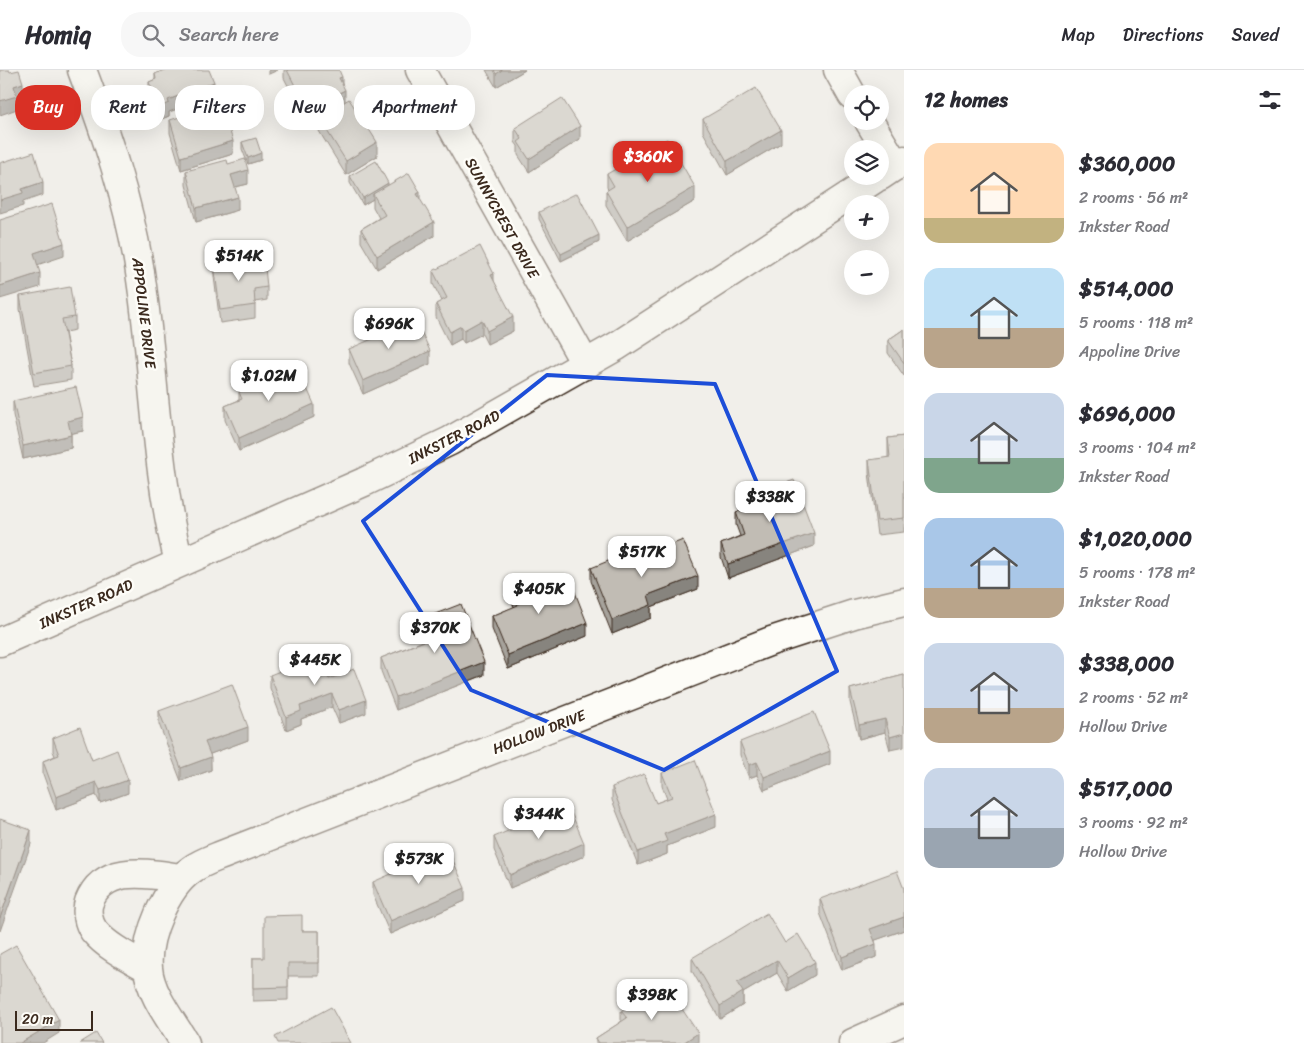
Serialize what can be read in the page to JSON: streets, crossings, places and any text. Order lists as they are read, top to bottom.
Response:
{
  "streets": {
    "street": [
      "SUNNYCREST DRIVE",
      "APPOLINE DRIVE",
      "INKSTER ROAD",
      "HOLLOW DRIVE"
    ]
  },
  "crossings": [
    ["SUNNYCREST DRIVE", "INKSTER ROAD"],
    ["APPOLINE DRIVE", "INKSTER ROAD"]
  ],
  "scale_bar": "20 m",
  "page": {
    "header": "Homiq",
    "search": "Search here",
    "nav": ["Map", "Directions", "Saved"],
    "heading": "12 homes",
    "map_buttons": ["+", "−"],
    "chip": [
      "Buy",
      "Rent",
      "Filters",
      "New",
      "Apartment"
    ],
    "list": [
      {
        "name": "$360,000",
        "note": "2 rooms · 56 m² · Inkster Road"
      },
      {
        "name": "$514,000",
        "note": "5 rooms · 118 m² · Appoline Drive"
      },
      {
        "name": "$696,000",
        "note": "3 rooms · 104 m² · Inkster Road"
      },
      {
        "name": "$1,020,000",
        "note": "5 rooms · 178 m² · Inkster Road"
      },
      {
        "name": "$338,000",
        "note": "2 rooms · 52 m² · Hollow Drive"
      },
      {
        "name": "$517,000",
        "note": "3 rooms · 92 m² · Hollow Drive"
      }
    ],
    "price": [
      "$360K",
      "$514K",
      "$696K",
      "$1.02M",
      "$338K",
      "$517K",
      "$405K",
      "$370K",
      "$445K",
      "$344K",
      "$573K",
      "$398K"
    ],
    "scale": "20 m"
  }
}
